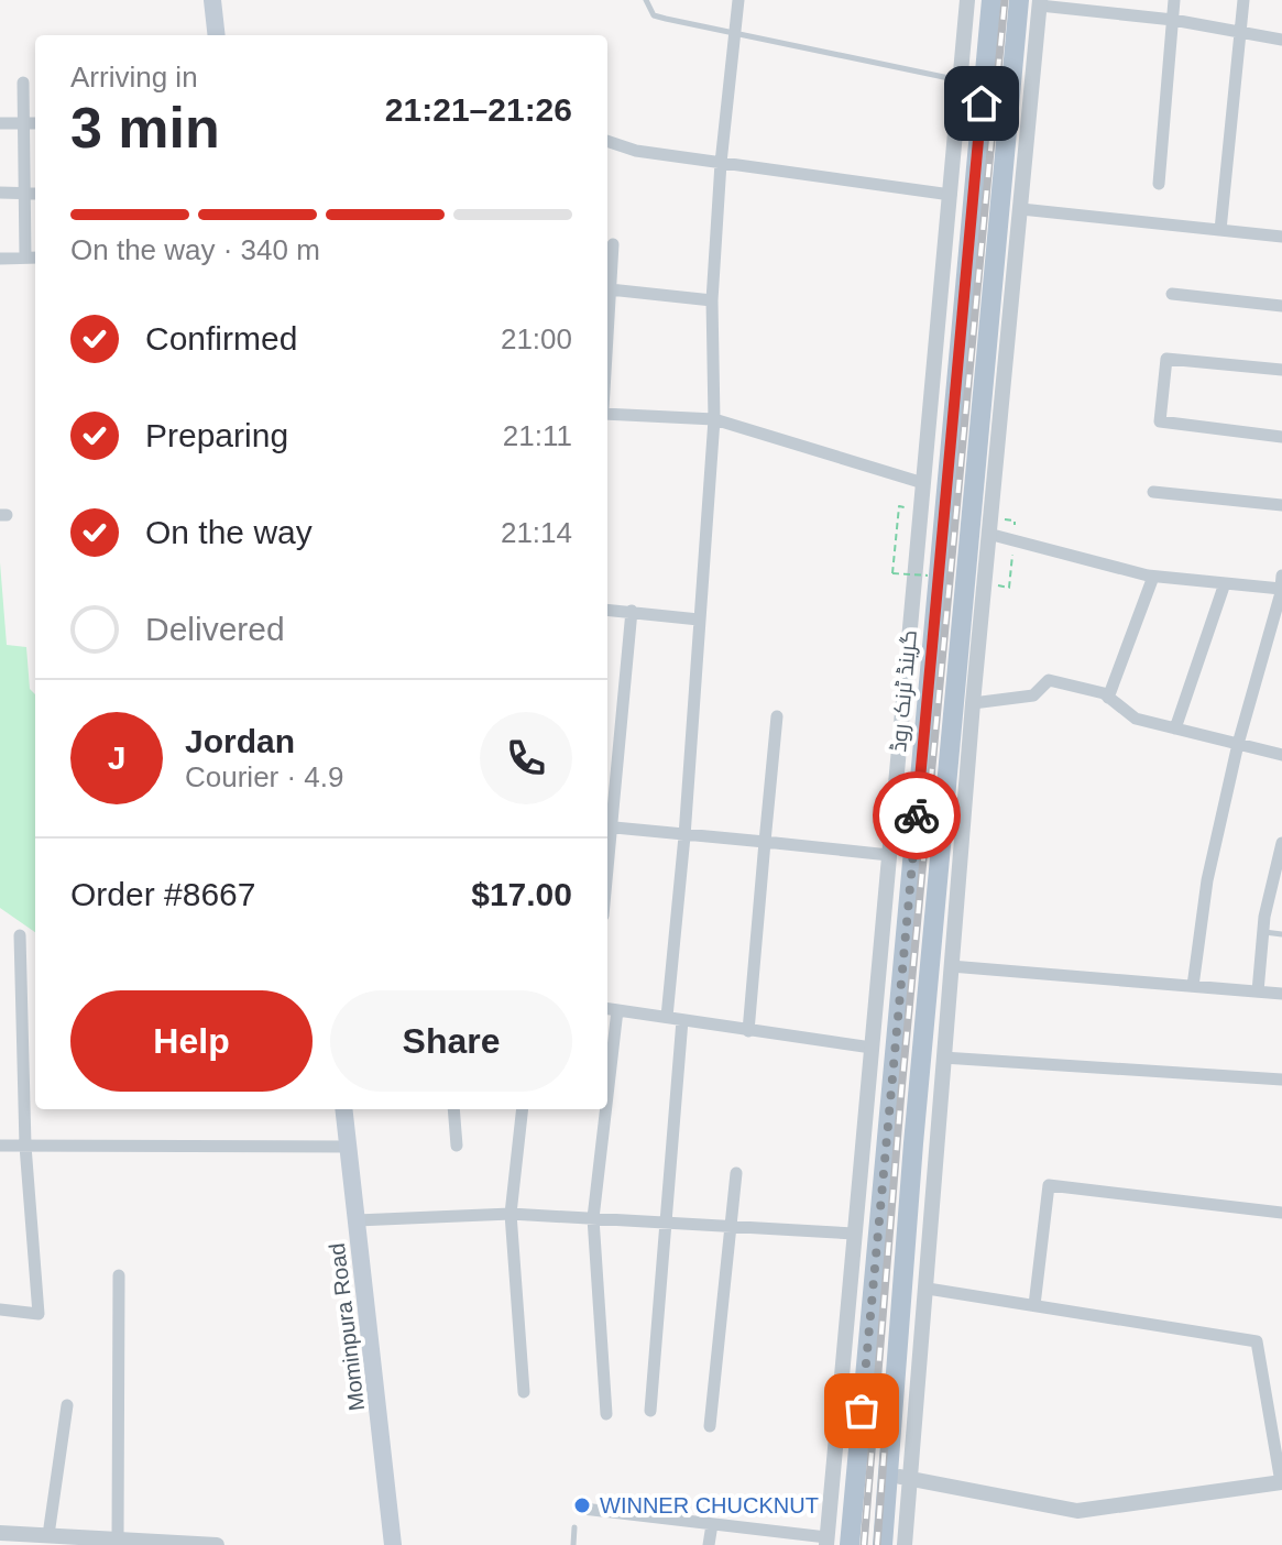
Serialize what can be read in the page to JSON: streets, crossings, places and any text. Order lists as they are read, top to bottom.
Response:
{
  "streets": {
    "main road": ["گرینڈ ٹرنک روڈ", "Mominpura Road"]
  },
  "places": ["WINNER CHUCKNUT"],
  "page": {
    "heading": ["3 min", "Arriving in", "21:21–21:26"],
    "panel": [
      "Jordan",
      "Courier · 4.9",
      "Order #8667",
      "$17.00"
    ],
    "bar": "On the way · 340 m",
    "list": [
      ["Confirmed", "21:00"],
      ["Preparing", "21:11"],
      ["On the way", "21:14"],
      "Delivered"
    ],
    "round": "J",
    "buttons": ["Help", "Share"]
  }
}
